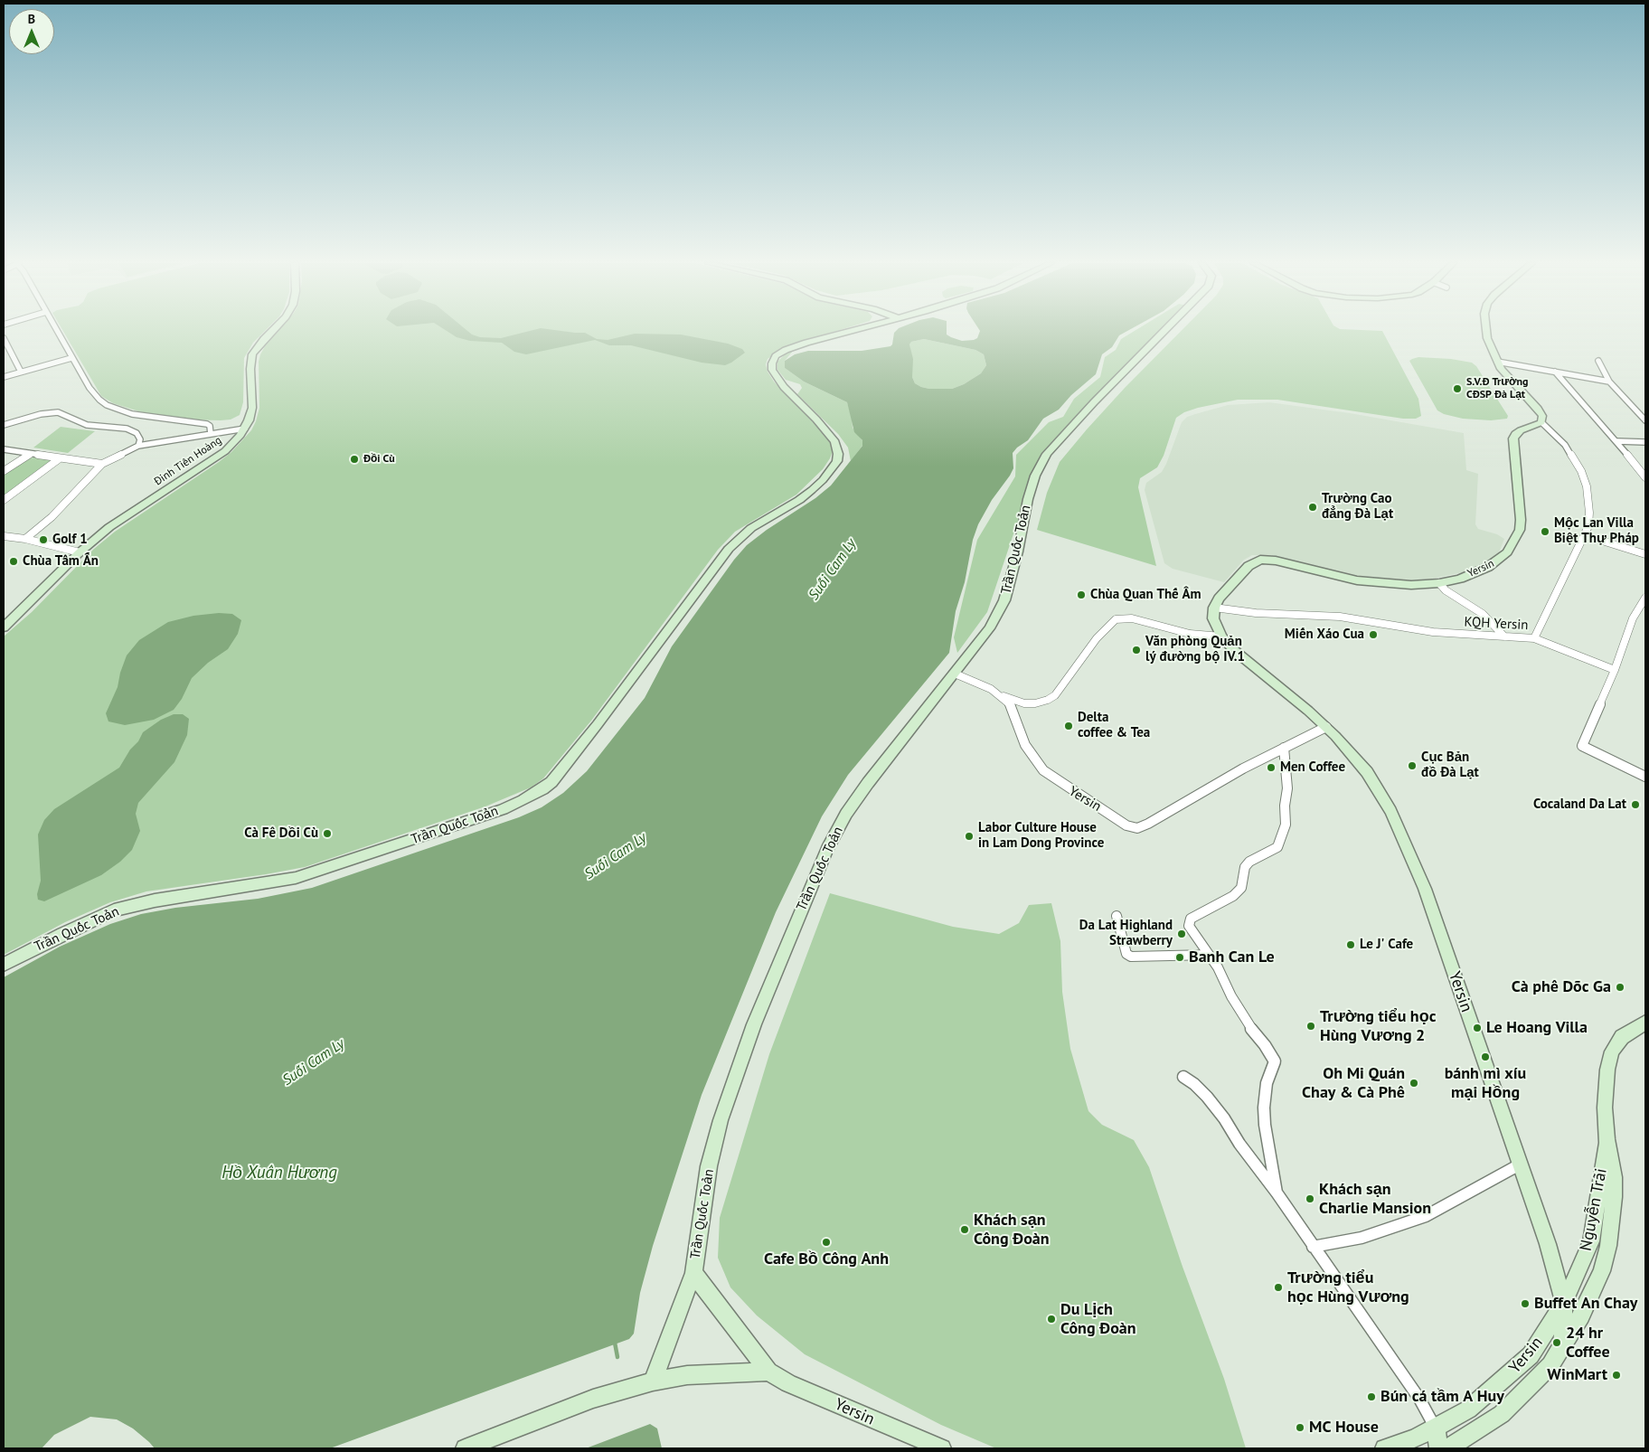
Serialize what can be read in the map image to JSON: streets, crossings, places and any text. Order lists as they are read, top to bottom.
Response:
{
  "streets": {
    "main road": [
      "Đinh Tiên Hoàng",
      "Trần Quốc Toản",
      "Yersin",
      "Nguyễn Trãi"
    ],
    "street": ["KQH Yersin"]
  },
  "crossings": [
    ["Trần Quốc Toản", "Yersin"],
    ["Yersin", "KQH Yersin"],
    ["Yersin", "Nguyễn Trãi"]
  ],
  "water": ["Suối Cam Ly", "Hồ Xuân Hương"],
  "places": [
    "S.V.Đ Trường CĐSP Đà Lạt",
    "Đồi Cù",
    "Trường Cao đẳng Đà Lạt",
    "Mộc Lan Villa Biệt Thự Pháp",
    "Golf 1",
    "Chùa Tâm Ấn",
    "Chùa Quan Thế Âm",
    "Miến Xáo Cua",
    "Văn phòng Quản lý đường bộ IV.1",
    "Delta coffee & Tea",
    "Cục Bản đồ Đà Lạt",
    "Men Coffee",
    "Cocaland Da Lat",
    "Cà Fê Dồi Cù",
    "Labor Culture House in Lam Dong Province",
    "Da Lat Highland Strawberry",
    "Le J' Cafe",
    "Banh Can Le",
    "Cà phê Dõc Ga",
    "Trường tiểu học Hùng Vương 2",
    "Le Hoang Villa",
    "bánh mì xíu mại Hồng",
    "Oh Mi Quán Chay & Cà Phê",
    "Khách sạn Charlie Mansion",
    "Khách sạn Công Đoàn",
    "Cafe Bồ Công Anh",
    "Trường tiểu học Hùng Vương",
    "Buffet An Chay",
    "Du Lịch Công Đoàn",
    "24 hr Coffee",
    "WinMart",
    "Bún cá tầm A Huy",
    "MC House"
  ],
  "north": "top"
}
